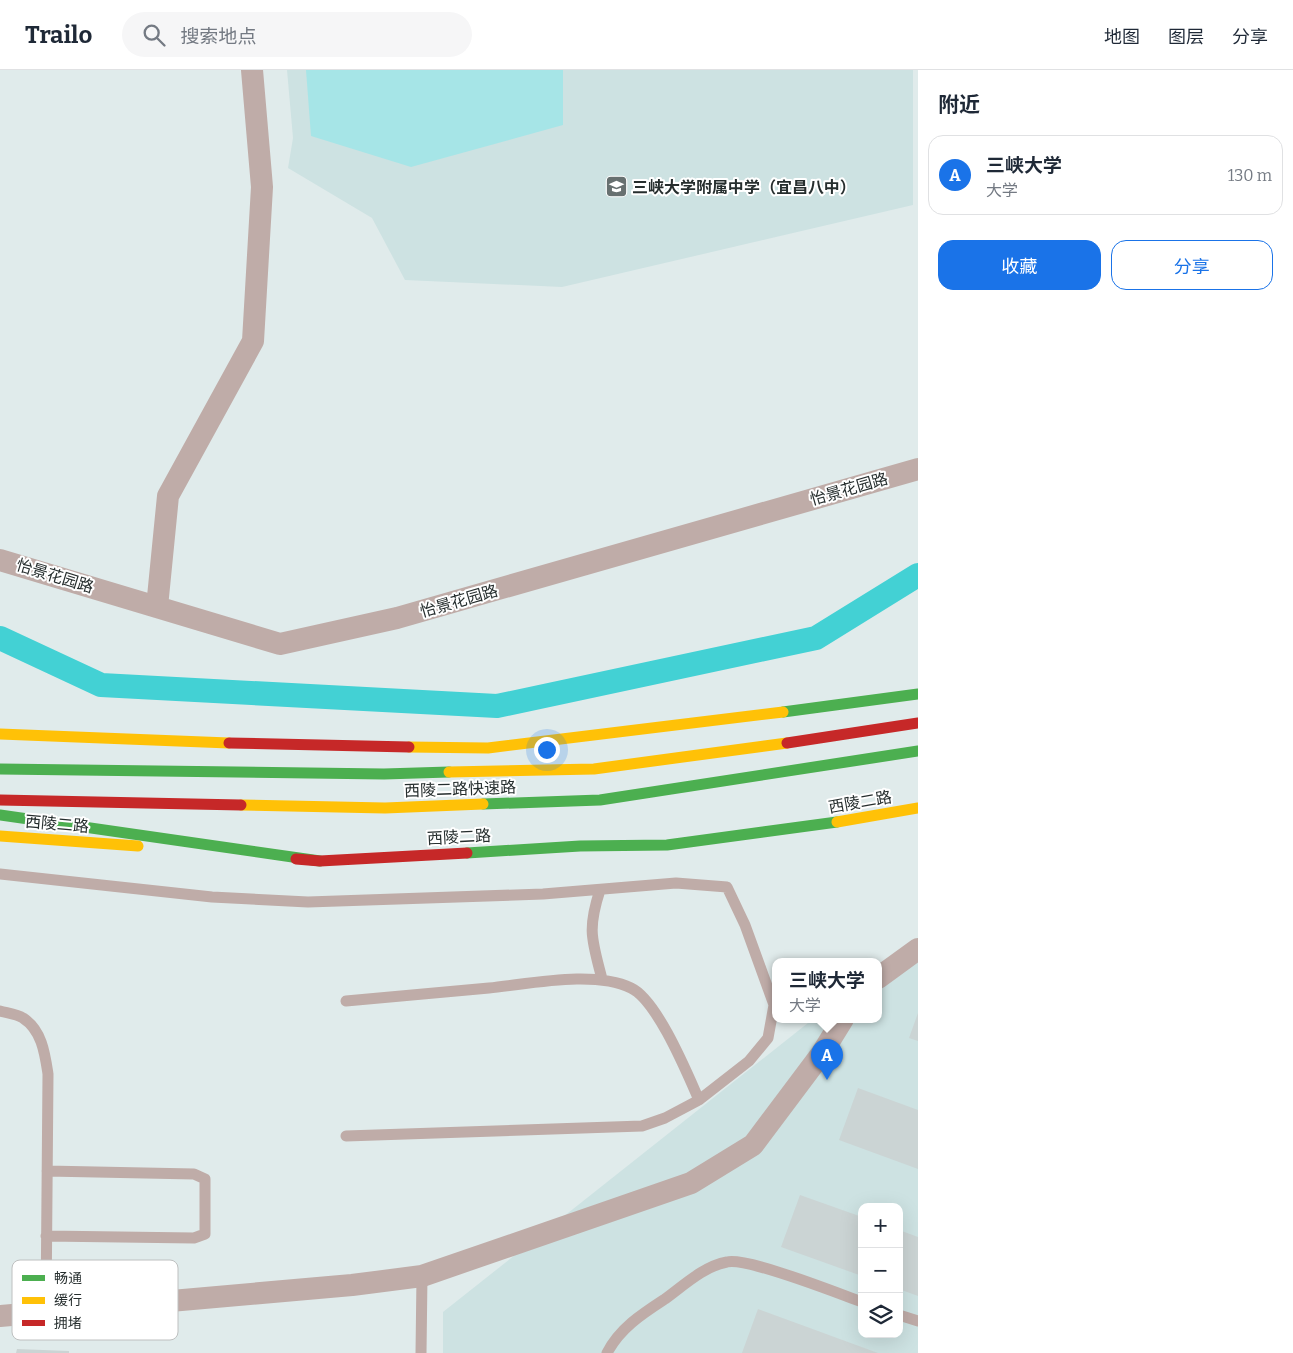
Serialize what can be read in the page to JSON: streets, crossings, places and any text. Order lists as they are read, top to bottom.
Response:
{
  "streets": {
    "main road": ["西陵二路快速路", "西陵二路"],
    "street": ["怡景花园路"]
  },
  "places": {
    "school or university": ["三峡大学附属中学（宜昌八中）"]
  },
  "legend": ["畅通", "缓行", "拥堵"],
  "page": {
    "header": "Trailo",
    "search": "搜索地点",
    "nav": ["地图", "图层", "分享"],
    "heading": "附近",
    "list": [
      {
        "mark": "A",
        "name": "三峡大学",
        "note": "大学",
        "value": "130 m"
      }
    ],
    "buttons": ["收藏", "分享"],
    "popup": ["三峡大学", "大学"],
    "pins": "A",
    "map_buttons": ["+", "−"]
  }
}
